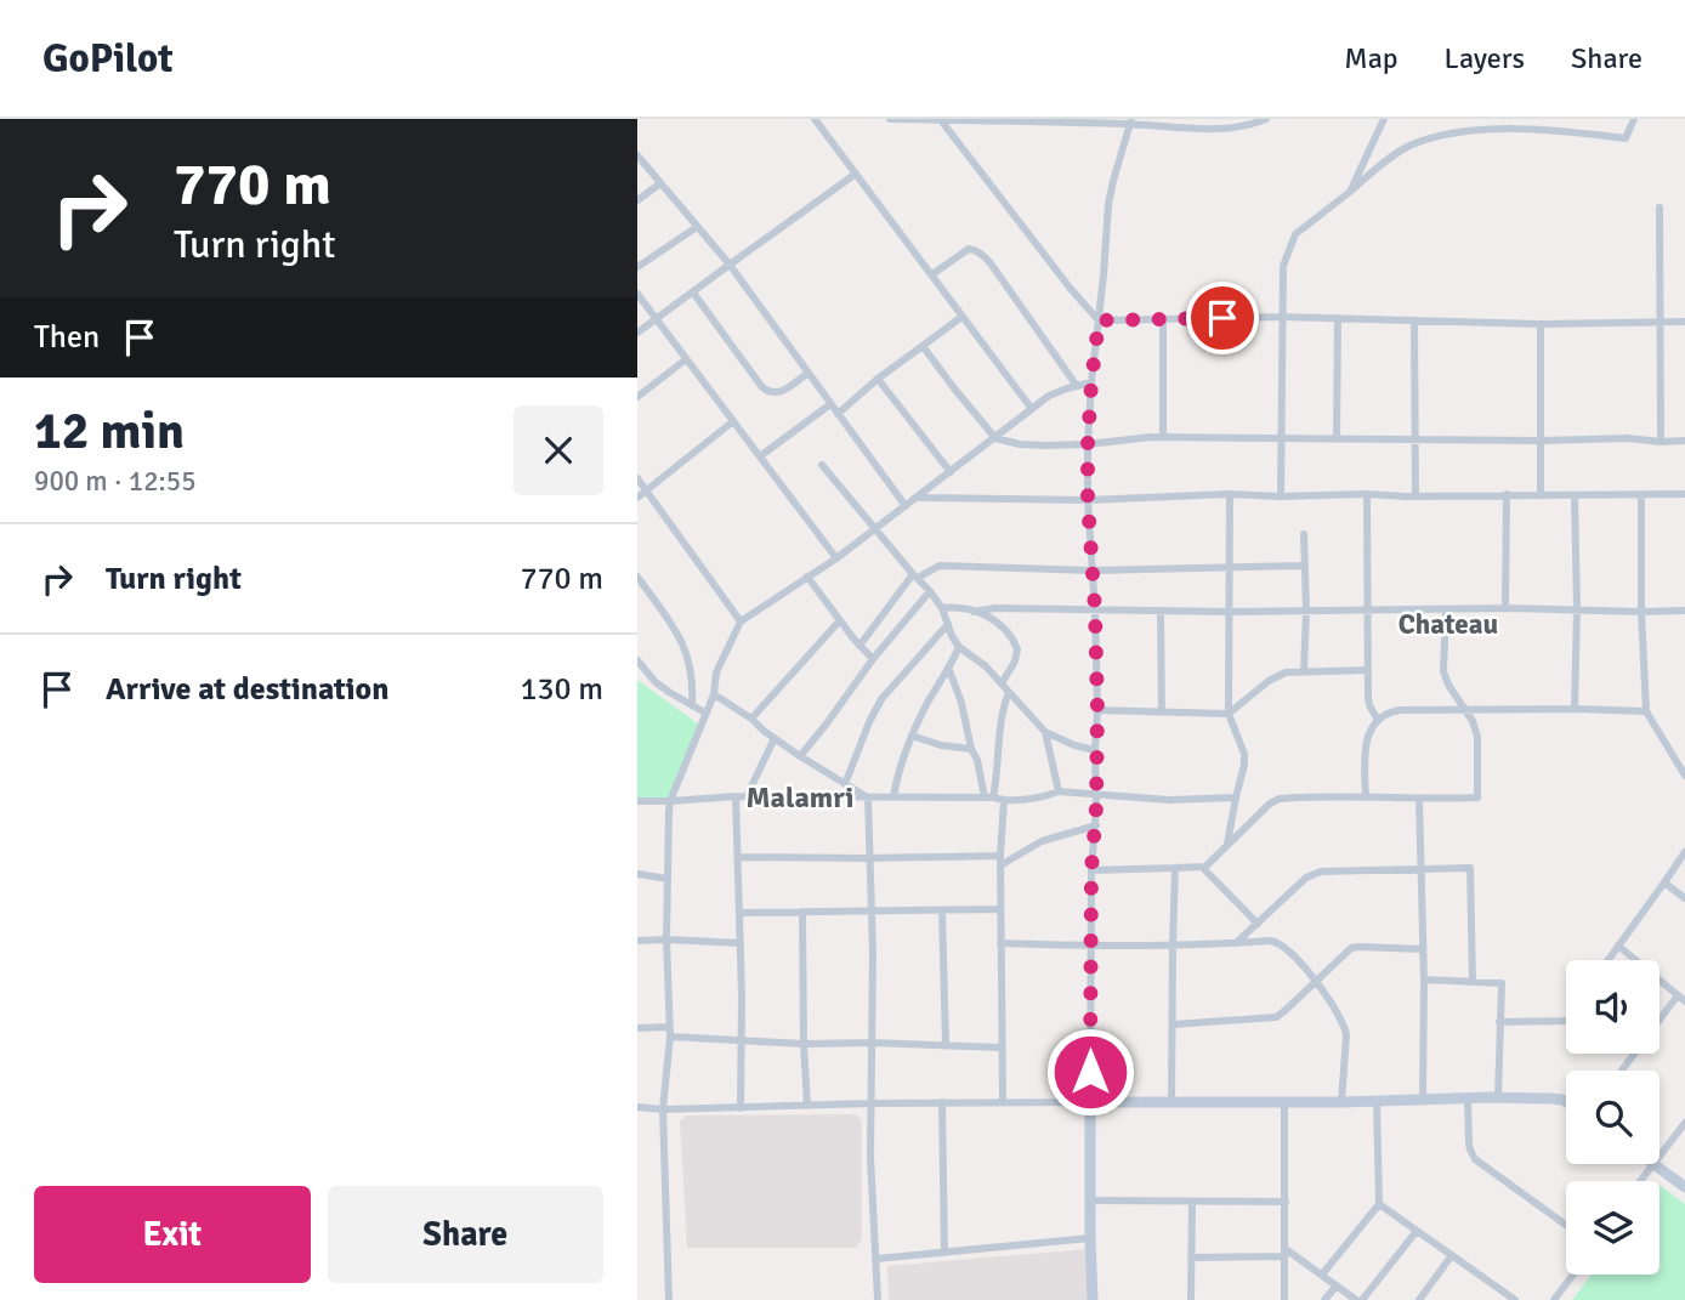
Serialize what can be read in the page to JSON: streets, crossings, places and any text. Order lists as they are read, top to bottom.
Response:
{
  "districts": ["Chateau", "Malamri"],
  "page": {
    "header": "GoPilot",
    "nav": ["Map", "Layers", "Share"],
    "turn": ["770 m", "Turn right"],
    "then": "Then",
    "heading": ["12 min", "900 m · 12:55"],
    "list": [
      {
        "name": "Turn right",
        "value": "770 m"
      },
      {
        "name": "Arrive at destination",
        "value": "130 m"
      }
    ],
    "buttons": ["Exit", "Share"]
  }
}
